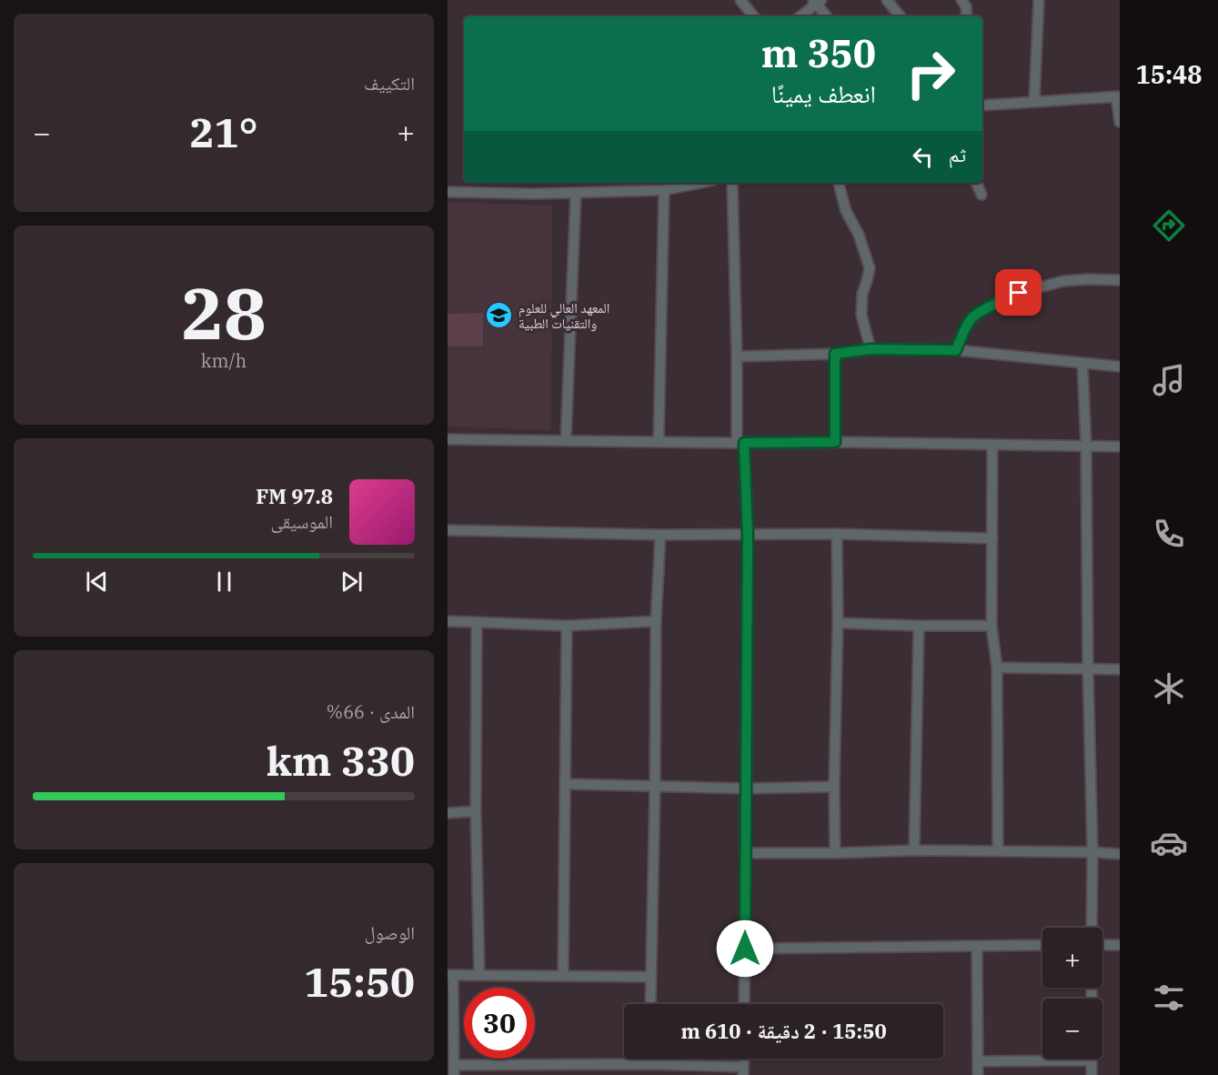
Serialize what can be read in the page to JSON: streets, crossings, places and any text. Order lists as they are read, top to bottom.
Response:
{
  "places": {
    "school or university": ["المعهد العالي للعلوم والتقنيات الطبية"]
  },
  "page": {
    "tabs": "15:48",
    "tile": [
      "التكييف",
      ["28", "km/h"],
      ["المدى · 66%", "330 km"],
      ["الوصول", "15:50"]
    ],
    "turn": ["350 m", "انعطف يمينًا"],
    "heat": ["−", "21°", "+"],
    "then": "ثم",
    "song": ["97.8 FM", "الموسيقى"],
    "map_buttons": ["+", "−"],
    "limit": "30",
    "trip": "15:50 · 2 دقيقة · 610 m"
  }
}
